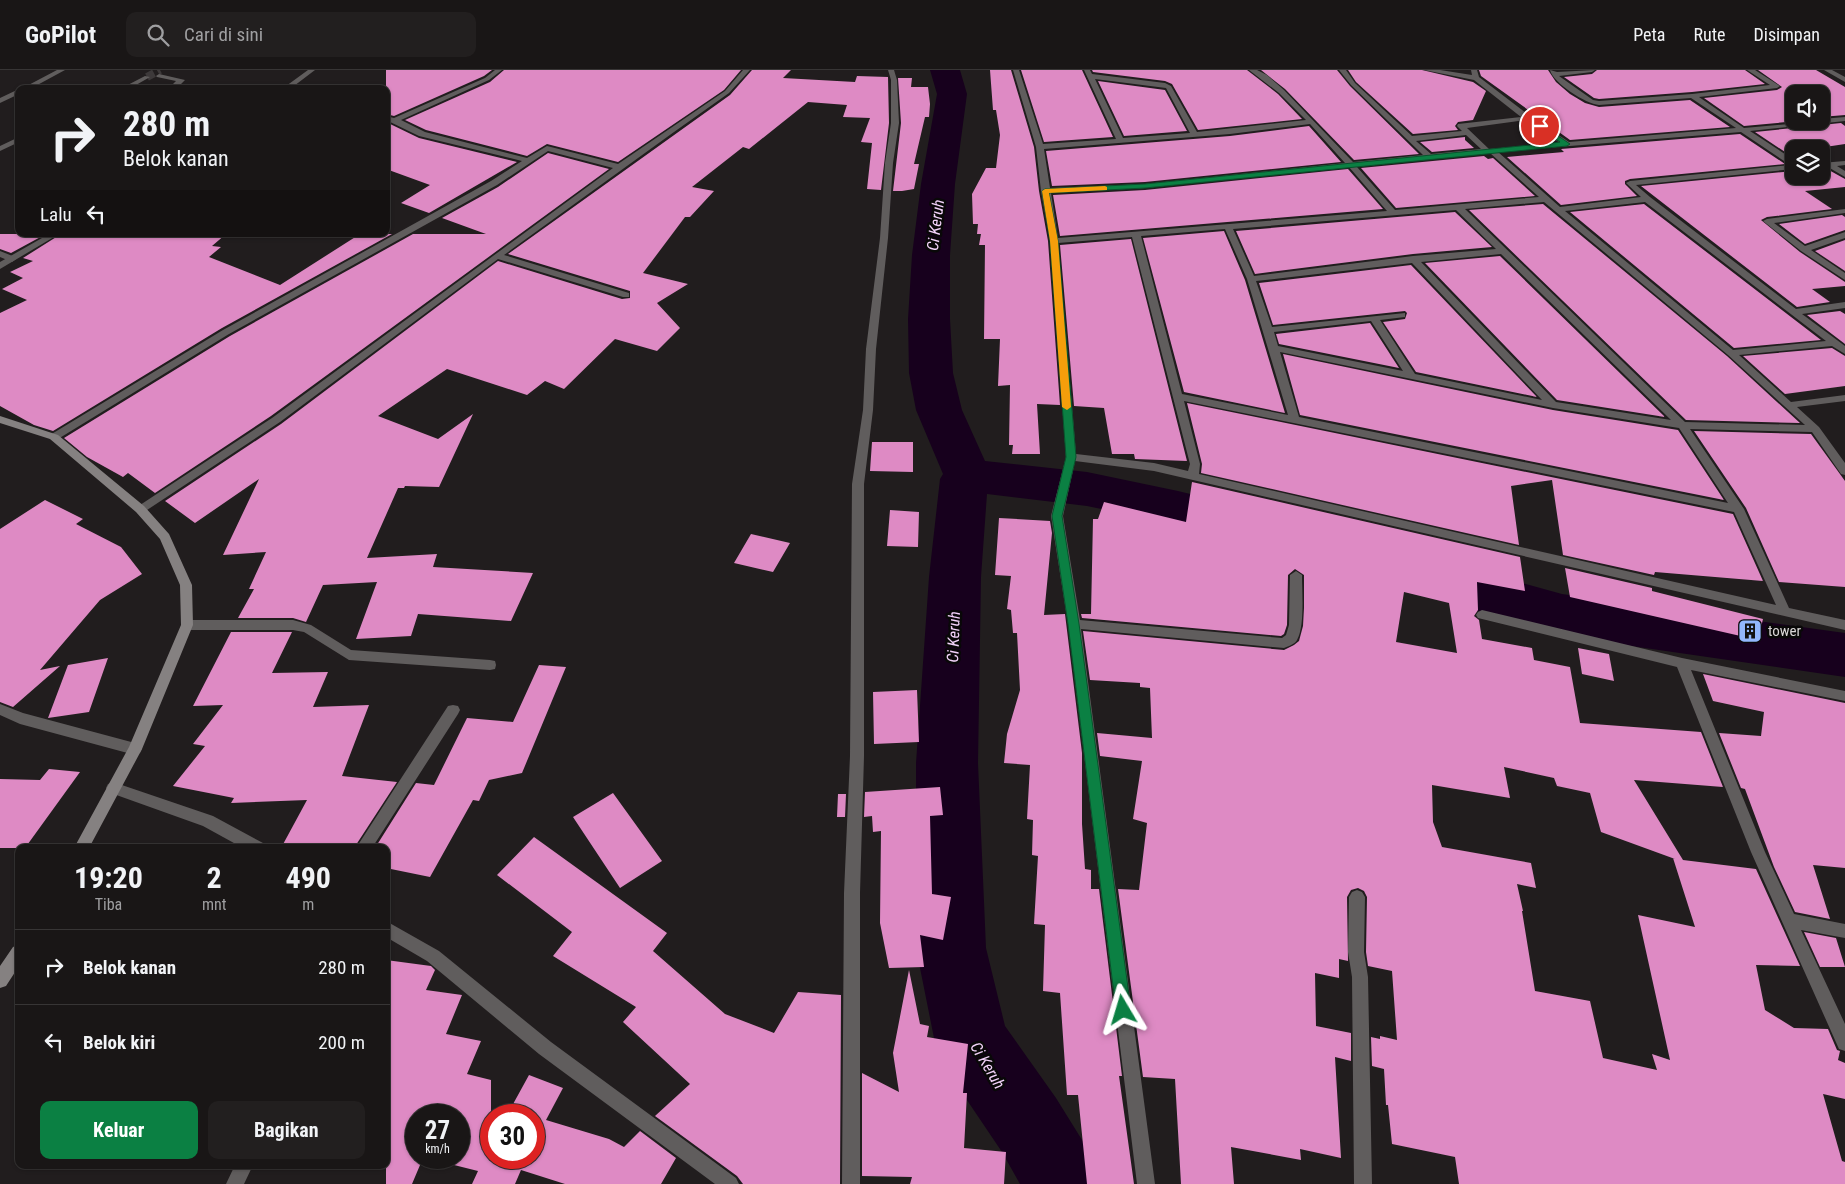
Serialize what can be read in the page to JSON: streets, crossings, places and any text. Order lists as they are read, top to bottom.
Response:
{
  "water": ["Ci Keruh"],
  "places": {
    "building": ["tower"]
  },
  "page": {
    "header": "GoPilot",
    "search": "Cari di sini",
    "nav": ["Peta", "Rute", "Disimpan"],
    "turn": ["280 m", "Belok kanan"],
    "then": "Lalu",
    "eta": [
      "19:20",
      "Tiba",
      "2",
      "mnt",
      "490",
      "m"
    ],
    "list": [
      {
        "name": "Belok kanan",
        "value": "280 m"
      },
      {
        "name": "Belok kiri",
        "value": "200 m"
      }
    ],
    "buttons": ["Keluar", "Bagikan"],
    "speed": "27 km/h",
    "limit": "30"
  }
}
